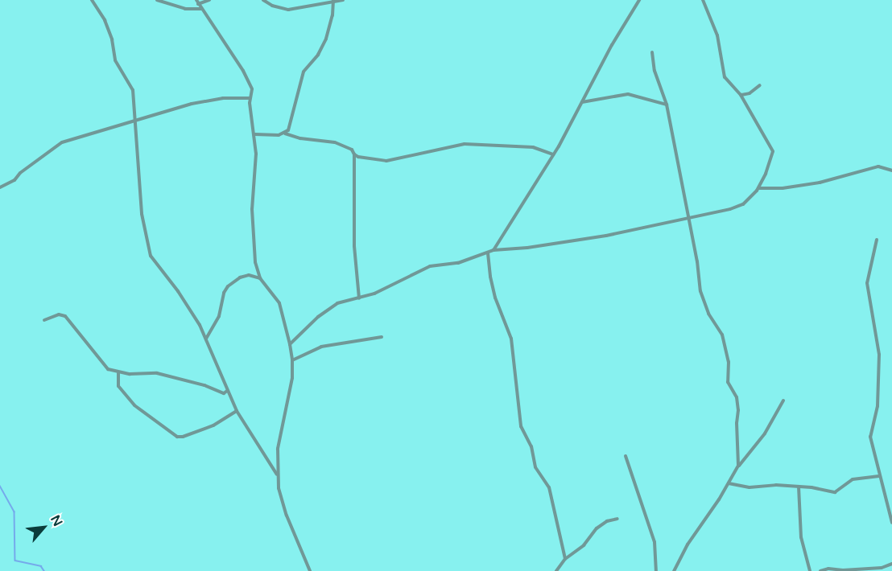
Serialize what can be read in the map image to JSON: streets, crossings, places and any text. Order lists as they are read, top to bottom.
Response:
{
  "north": "top right"
}
